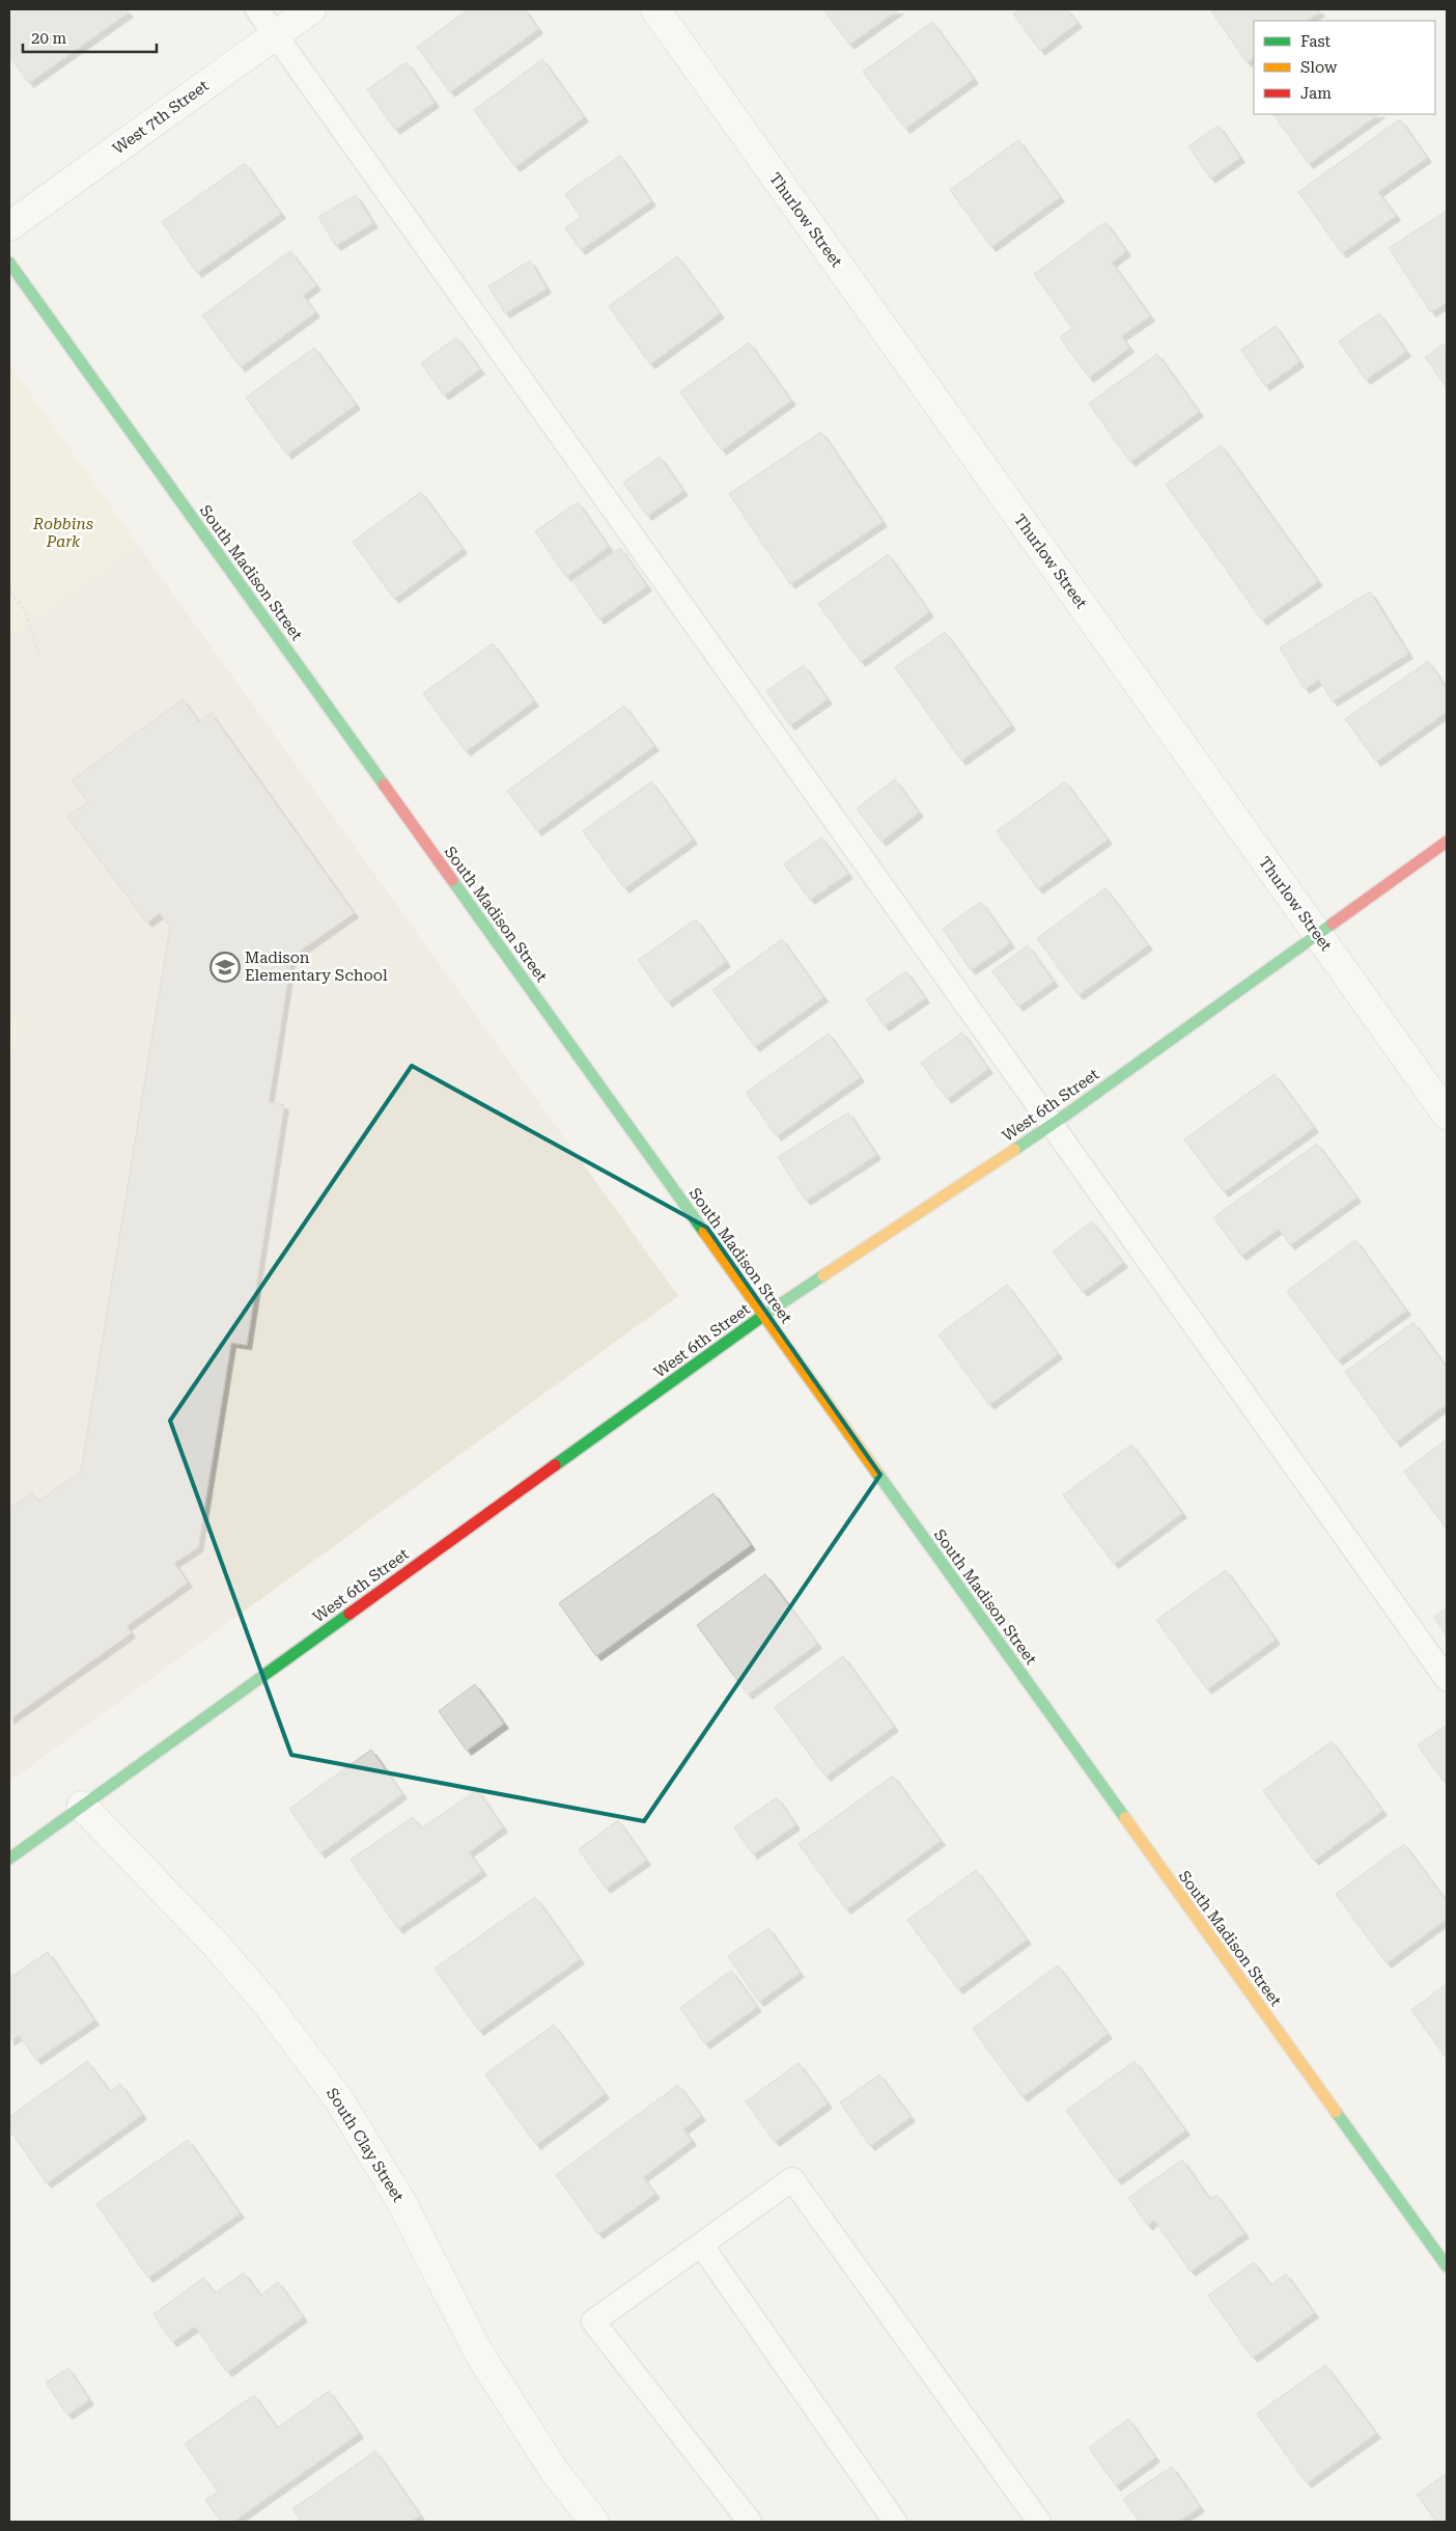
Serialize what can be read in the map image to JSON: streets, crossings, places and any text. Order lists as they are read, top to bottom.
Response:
{
  "streets": {
    "street": [
      "West 7th Street",
      "Thurlow Street",
      "South Madison Street",
      "West 6th Street",
      "South Clay Street"
    ]
  },
  "crossings": [
    ["Thurlow Street", "West 6th Street"],
    ["South Madison Street", "West 6th Street"],
    ["West 6th Street", "South Clay Street"]
  ],
  "parks": ["Robbins Park"],
  "places": {
    "school or university": ["Madison Elementary School"]
  },
  "legend": ["Fast", "Slow", "Jam"],
  "scale_bar": "20 m"
}
